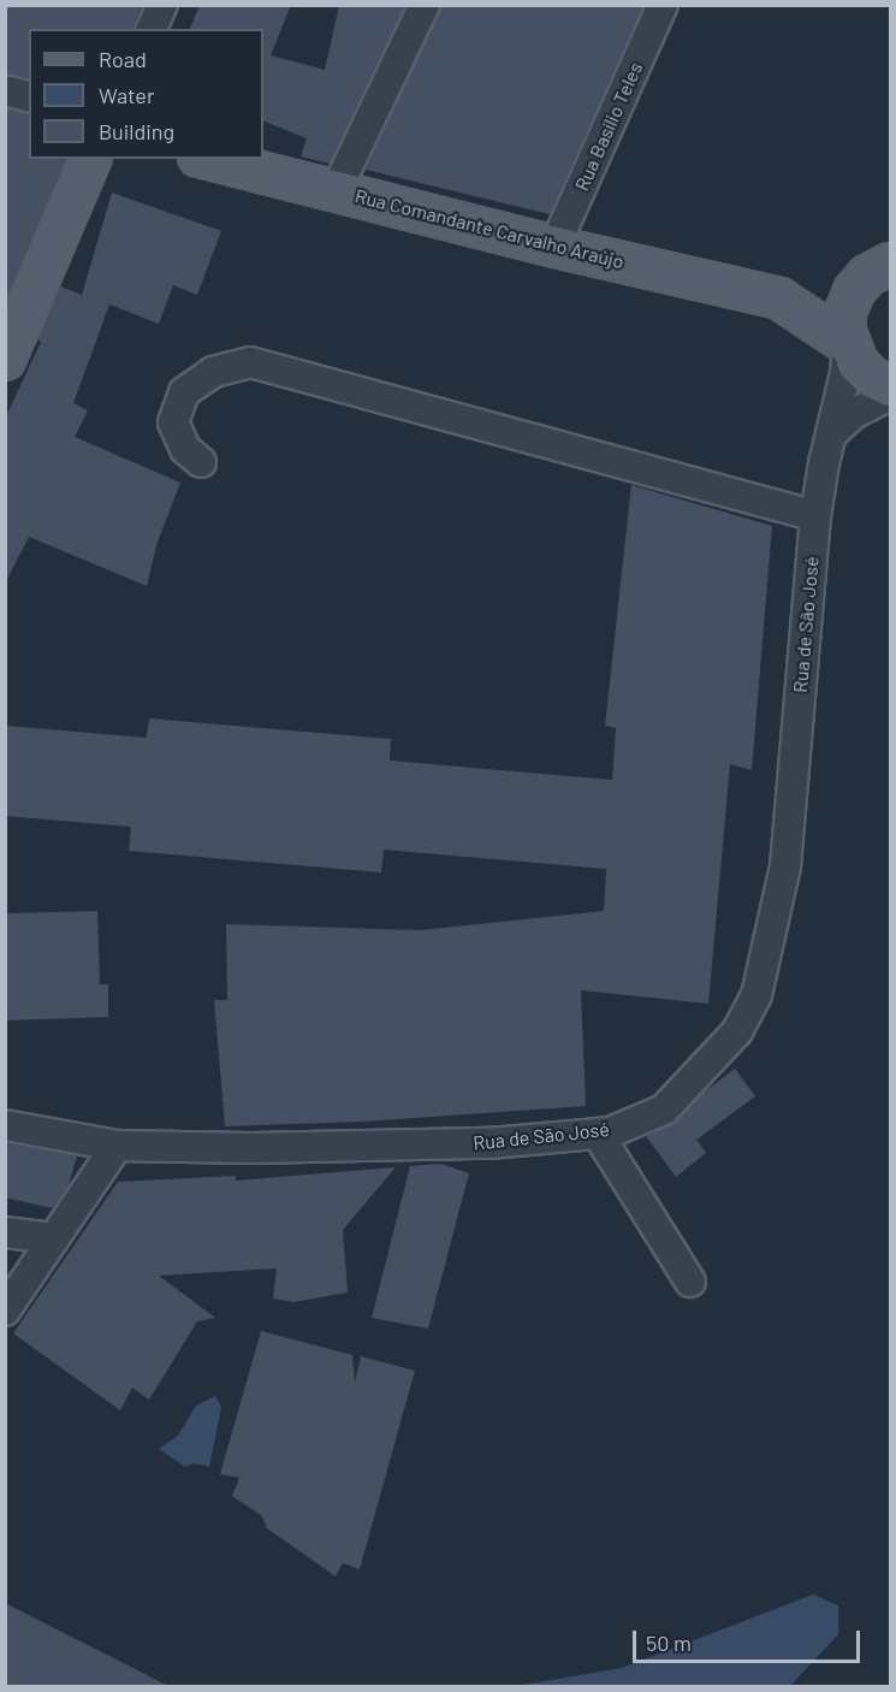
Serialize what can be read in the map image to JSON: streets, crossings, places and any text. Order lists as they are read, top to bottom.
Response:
{
  "streets": {
    "main road": ["Rua Comandante Carvalho Araújo"],
    "street": ["Rua Basílio Teles", "Rua de São José"]
  },
  "crossings": [
    ["Rua Basílio Teles", "Rua Comandante Carvalho Araújo"]
  ],
  "legend": ["Road", "Water", "Building"],
  "scale_bar": "50 m"
}
